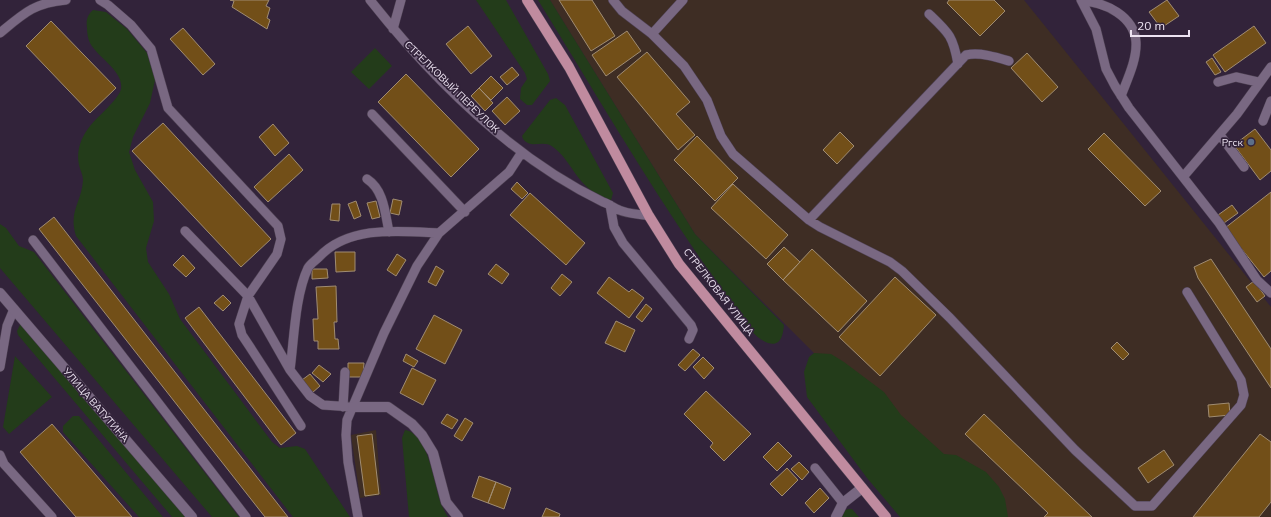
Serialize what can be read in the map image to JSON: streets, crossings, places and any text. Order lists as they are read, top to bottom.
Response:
{
  "streets": {
    "main road": ["СТРЕЛКОВАЯ УЛИЦА"],
    "street": ["УЛИЦА ВАТУТИНА"],
    "lane": ["СТРЕЛКОВЫЙ ПЕРЕУЛОК"]
  },
  "crossings": [
    ["СТРЕЛКОВЫЙ ПЕРЕУЛОК", "СТРЕЛКОВАЯ УЛИЦА"]
  ],
  "places": ["Ргск"],
  "scale_bar": "20 m"
}
